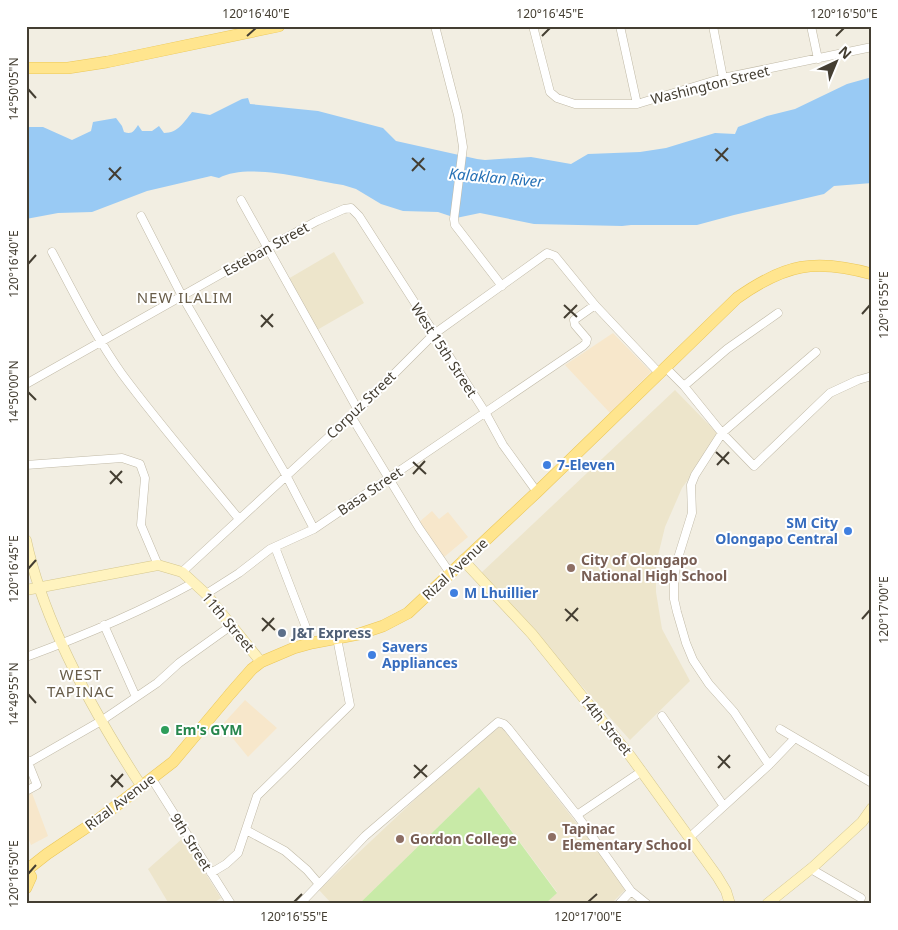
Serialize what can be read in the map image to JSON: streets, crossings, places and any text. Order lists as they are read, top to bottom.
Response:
{
  "streets": {
    "main road": ["Rizal Avenue"],
    "street": [
      "Washington Street",
      "Esteban Street",
      "West 15th Street",
      "Corpuz Street",
      "Basa Street",
      "11th Street",
      "14th Street",
      "9th Street"
    ]
  },
  "crossings": [
    ["Esteban Street", "West 15th Street"],
    ["West 15th Street", "Corpuz Street"],
    ["West 15th Street", "Basa Street"],
    ["West 15th Street", "Rizal Avenue"],
    ["Corpuz Street", "Basa Street"],
    ["Basa Street", "11th Street"],
    ["Rizal Avenue", "11th Street"],
    ["Rizal Avenue", "14th Street"],
    ["Rizal Avenue", "9th Street"]
  ],
  "districts": ["NEW ILALIM", "WEST TAPINAC"],
  "water": ["Kalaklan River"],
  "places": [
    "7-Eleven",
    "SM City Olongapo Central",
    "City of Olongapo National High School",
    "M Lhuillier",
    "J&T Express",
    "Savers Appliances",
    "Em's GYM",
    "Tapinac Elementary School",
    "Gordon College"
  ],
  "north": "top right",
  "coordinates": [
    "120°16'40\"E",
    "120°16'45\"E",
    "120°16'50\"E",
    "14°50'05\"N",
    "120°16'55\"E",
    "14°50'00\"N",
    "120°17'00\"E",
    "14°49'55\"N"
  ]
}
